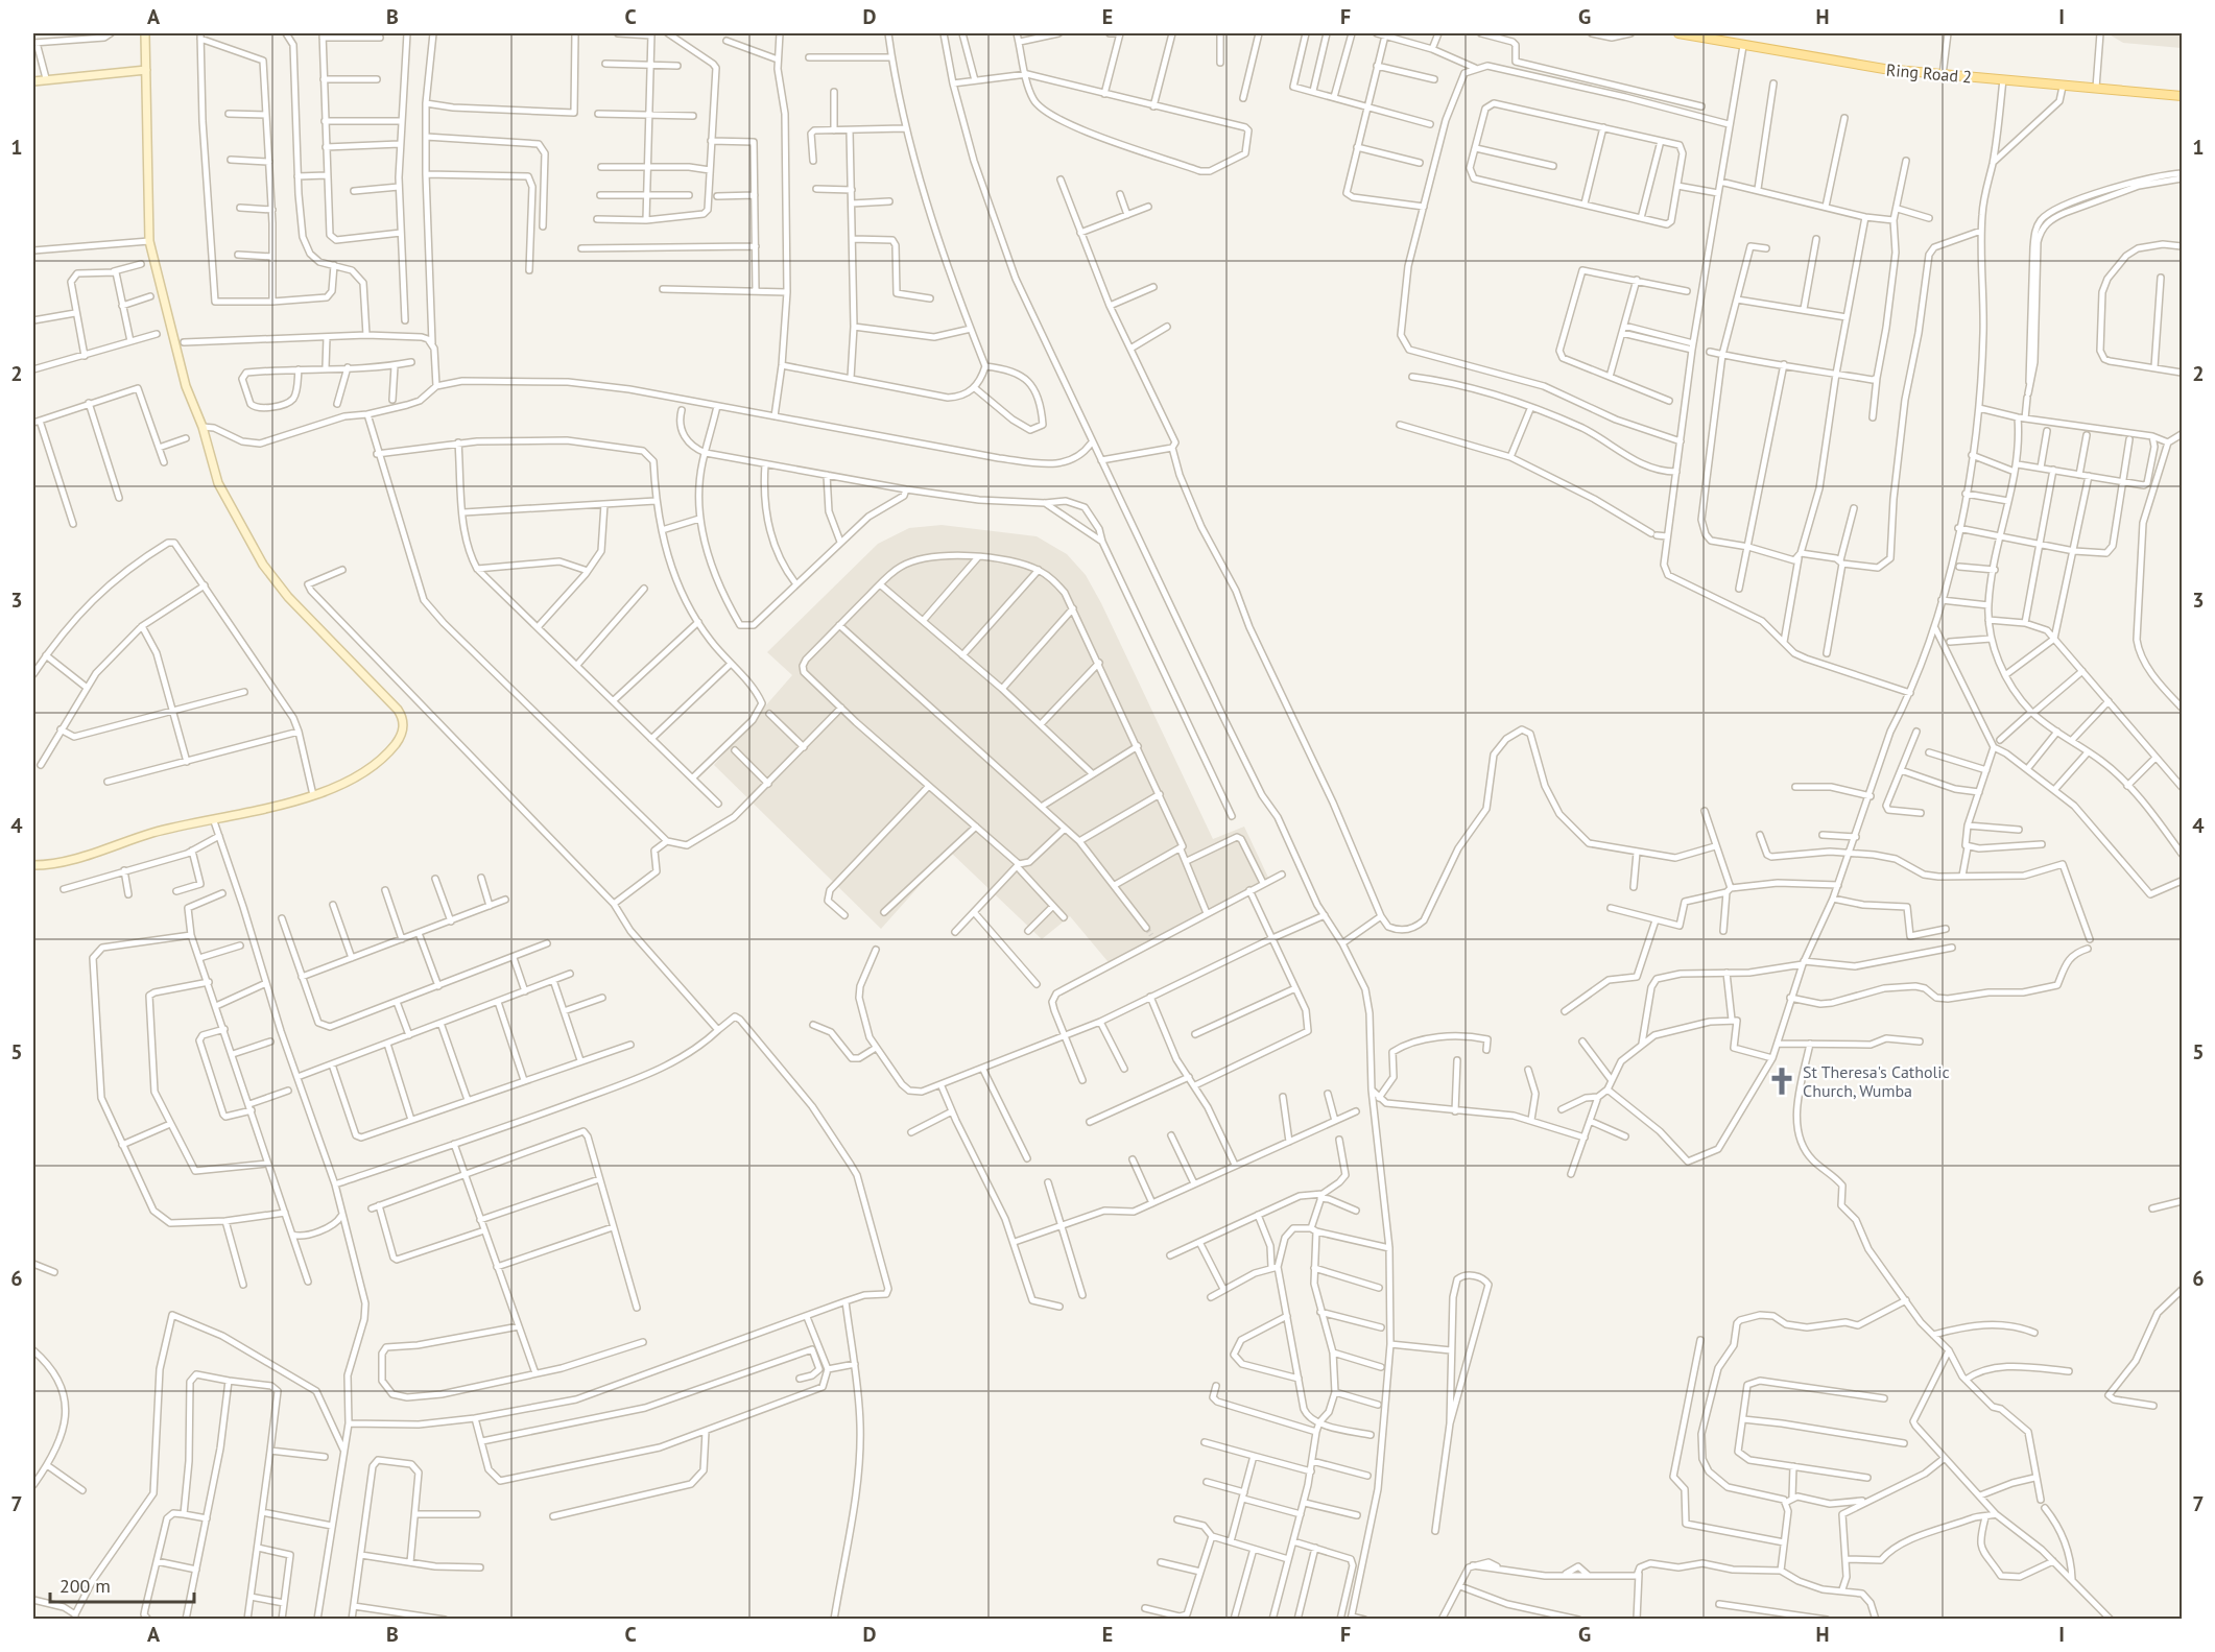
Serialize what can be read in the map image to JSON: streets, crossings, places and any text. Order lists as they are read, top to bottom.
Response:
{
  "streets": {
    "main road": ["Ring Road 2"]
  },
  "places": {
    "church": ["St Theresa's Catholic Church, Wumba"]
  },
  "scale_bar": "200 m",
  "grid": {
    "columns": [
      "A",
      "B",
      "C",
      "D",
      "E",
      "F",
      "G",
      "H",
      "I"
    ],
    "rows": [
      "1",
      "2",
      "3",
      "4",
      "5",
      "6",
      "7"
    ]
  }
}
